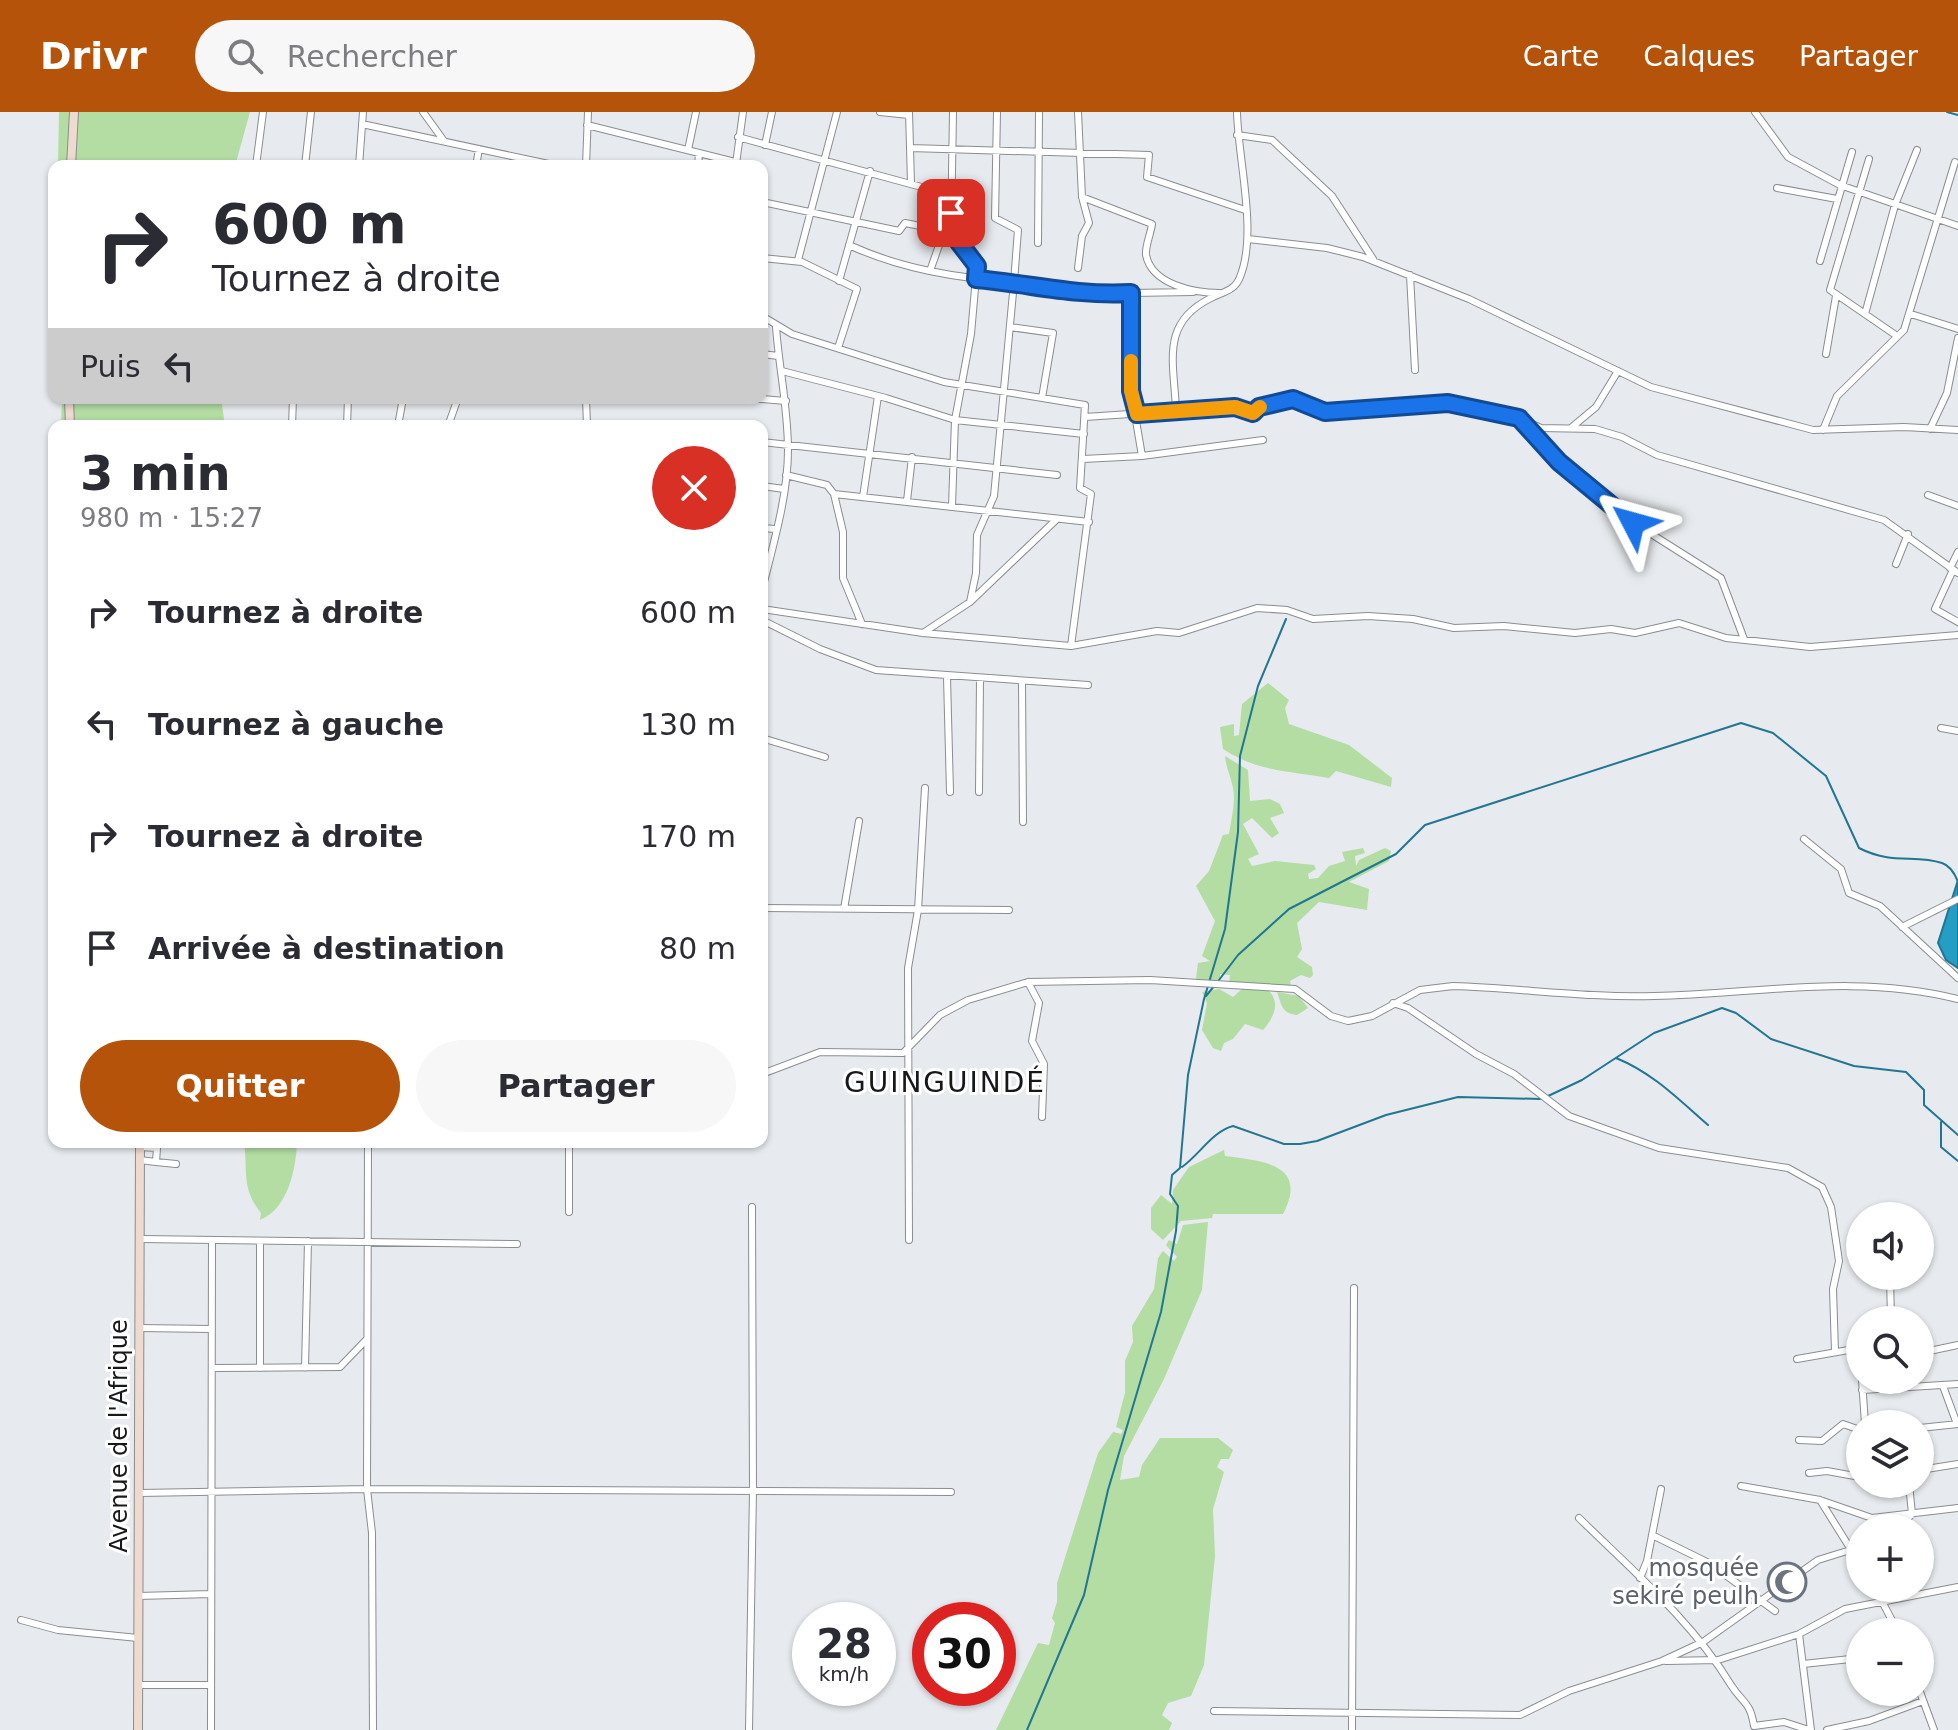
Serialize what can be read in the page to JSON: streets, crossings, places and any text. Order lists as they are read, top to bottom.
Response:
{
  "streets": {
    "main road": ["Avenue de l'Afrique"]
  },
  "districts": ["GUINGUINDÉ"],
  "places": {
    "mosque": ["mosquée sekiré peulh"]
  },
  "page": {
    "header": "Drivr",
    "search": "Rechercher",
    "nav": ["Carte", "Calques", "Partager"],
    "turn": ["600 m", "Tournez à droite"],
    "then": "Puis",
    "heading": ["3 min", "980 m · 15:27"],
    "list": [
      {
        "name": "Tournez à droite",
        "value": "600 m"
      },
      {
        "name": "Tournez à gauche",
        "value": "130 m"
      },
      {
        "name": "Tournez à droite",
        "value": "170 m"
      },
      {
        "name": "Arrivée à destination",
        "value": "80 m"
      }
    ],
    "buttons": ["Quitter", "Partager"],
    "map_buttons": ["+", "−"],
    "speed": "28 km/h",
    "limit": "30"
  }
}
